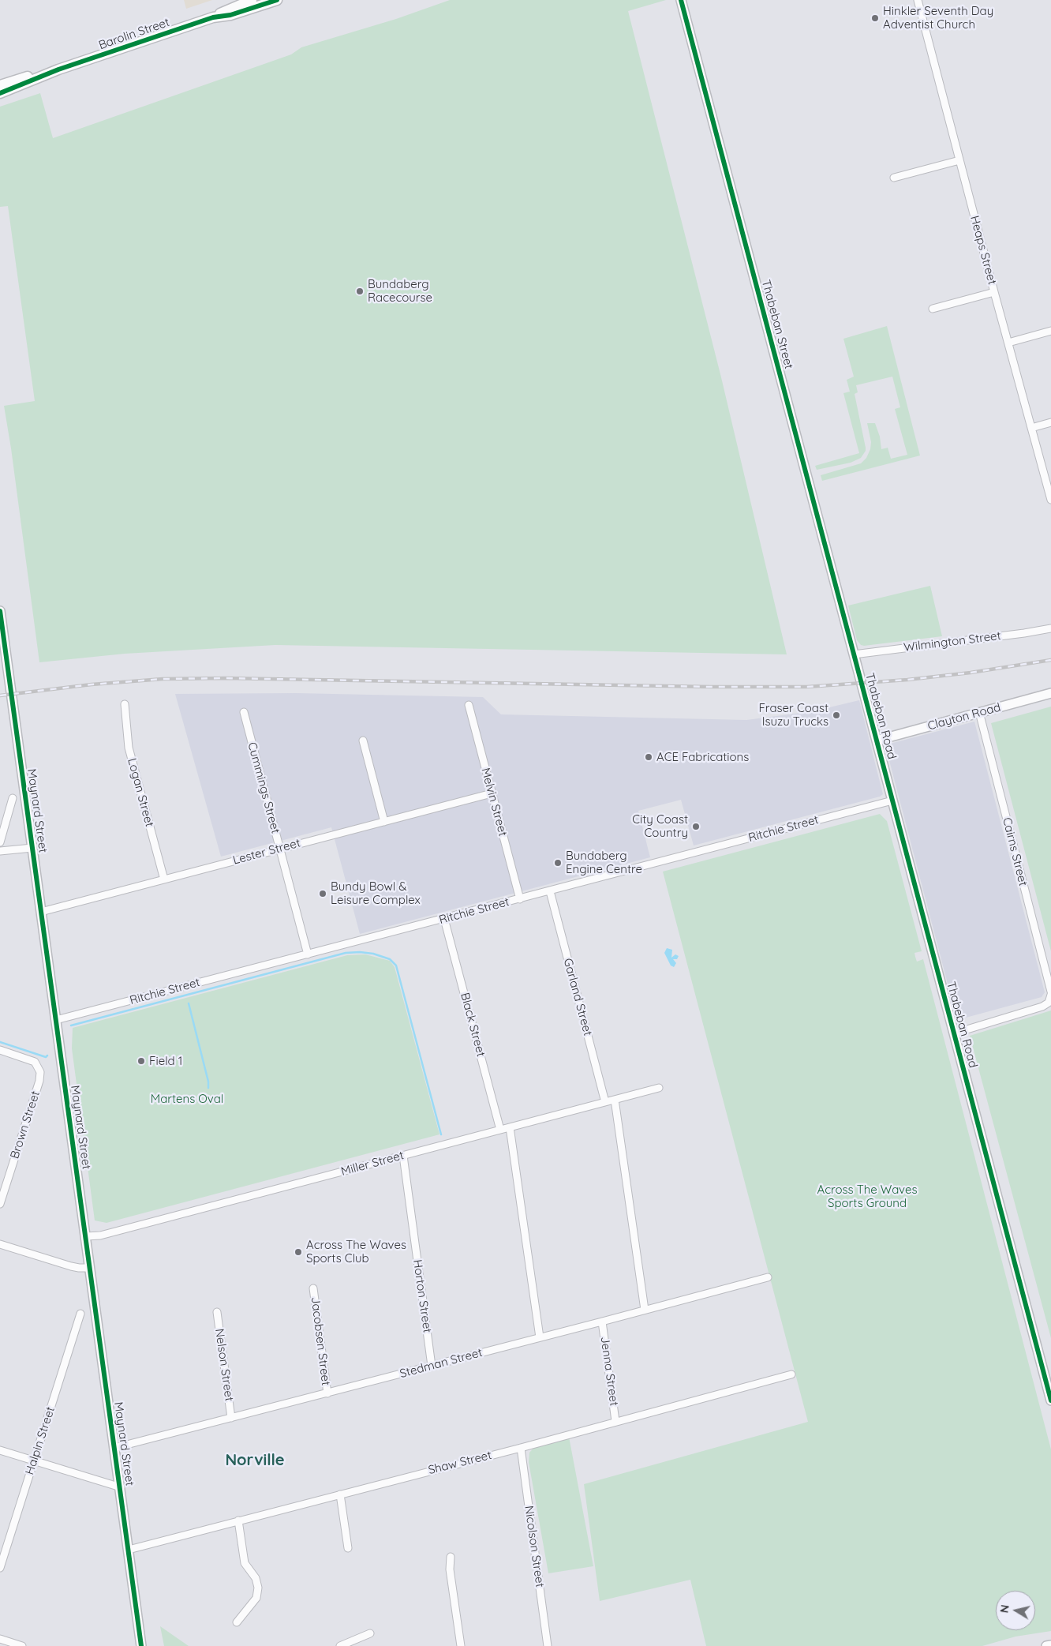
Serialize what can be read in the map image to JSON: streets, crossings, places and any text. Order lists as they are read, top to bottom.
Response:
{
  "streets": {
    "main road": ["Barolin Street"],
    "street": [
      "Heaps Street",
      "Thabeban Street",
      "Wilmington Street",
      "Thabeban Road",
      "Clayton Road",
      "Cummings Street",
      "Logan Street",
      "Melvin Street",
      "Maynard Street",
      "Ritchie Street",
      "Lester Street",
      "Cairns Street",
      "Garland Street",
      "Black Street",
      "Brown Street",
      "Miller Street",
      "Horton Street",
      "Jacobsen Street",
      "Stedman Street",
      "Nelson Street",
      "Jenna Street",
      "Halpin Street",
      "Shaw Street",
      "Nicolson Street"
    ]
  },
  "crossings": [
    ["Thabeban Street", "Wilmington Street"],
    ["Thabeban Street", "Thabeban Road"],
    ["Wilmington Street", "Thabeban Road"],
    ["Thabeban Road", "Clayton Road"],
    ["Thabeban Road", "Ritchie Street"],
    ["Clayton Road", "Cairns Street"],
    ["Cummings Street", "Ritchie Street"],
    ["Cummings Street", "Lester Street"],
    ["Logan Street", "Lester Street"],
    ["Melvin Street", "Ritchie Street"],
    ["Melvin Street", "Lester Street"],
    ["Maynard Street", "Ritchie Street"],
    ["Maynard Street", "Lester Street"],
    ["Maynard Street", "Miller Street"],
    ["Maynard Street", "Stedman Street"],
    ["Maynard Street", "Shaw Street"],
    ["Ritchie Street", "Garland Street"],
    ["Ritchie Street", "Black Street"],
    ["Garland Street", "Miller Street"],
    ["Black Street", "Miller Street"],
    ["Miller Street", "Horton Street"],
    ["Horton Street", "Stedman Street"],
    ["Jacobsen Street", "Stedman Street"],
    ["Stedman Street", "Nelson Street"],
    ["Stedman Street", "Jenna Street"],
    ["Jenna Street", "Shaw Street"],
    ["Shaw Street", "Nicolson Street"]
  ],
  "districts": ["Norville"],
  "parks": ["Martens Oval", "Across The Waves Sports Ground"],
  "places": [
    "Hinkler Seventh Day Adventist Church",
    "Bundaberg Racecourse",
    "Fraser Coast Isuzu Trucks",
    "ACE Fabrications",
    "City Coast Country",
    "Bundaberg Engine Centre",
    "Bundy Bowl & Leisure Complex",
    "Field 1",
    "Across The Waves Sports Club"
  ],
  "north": "left"
}
